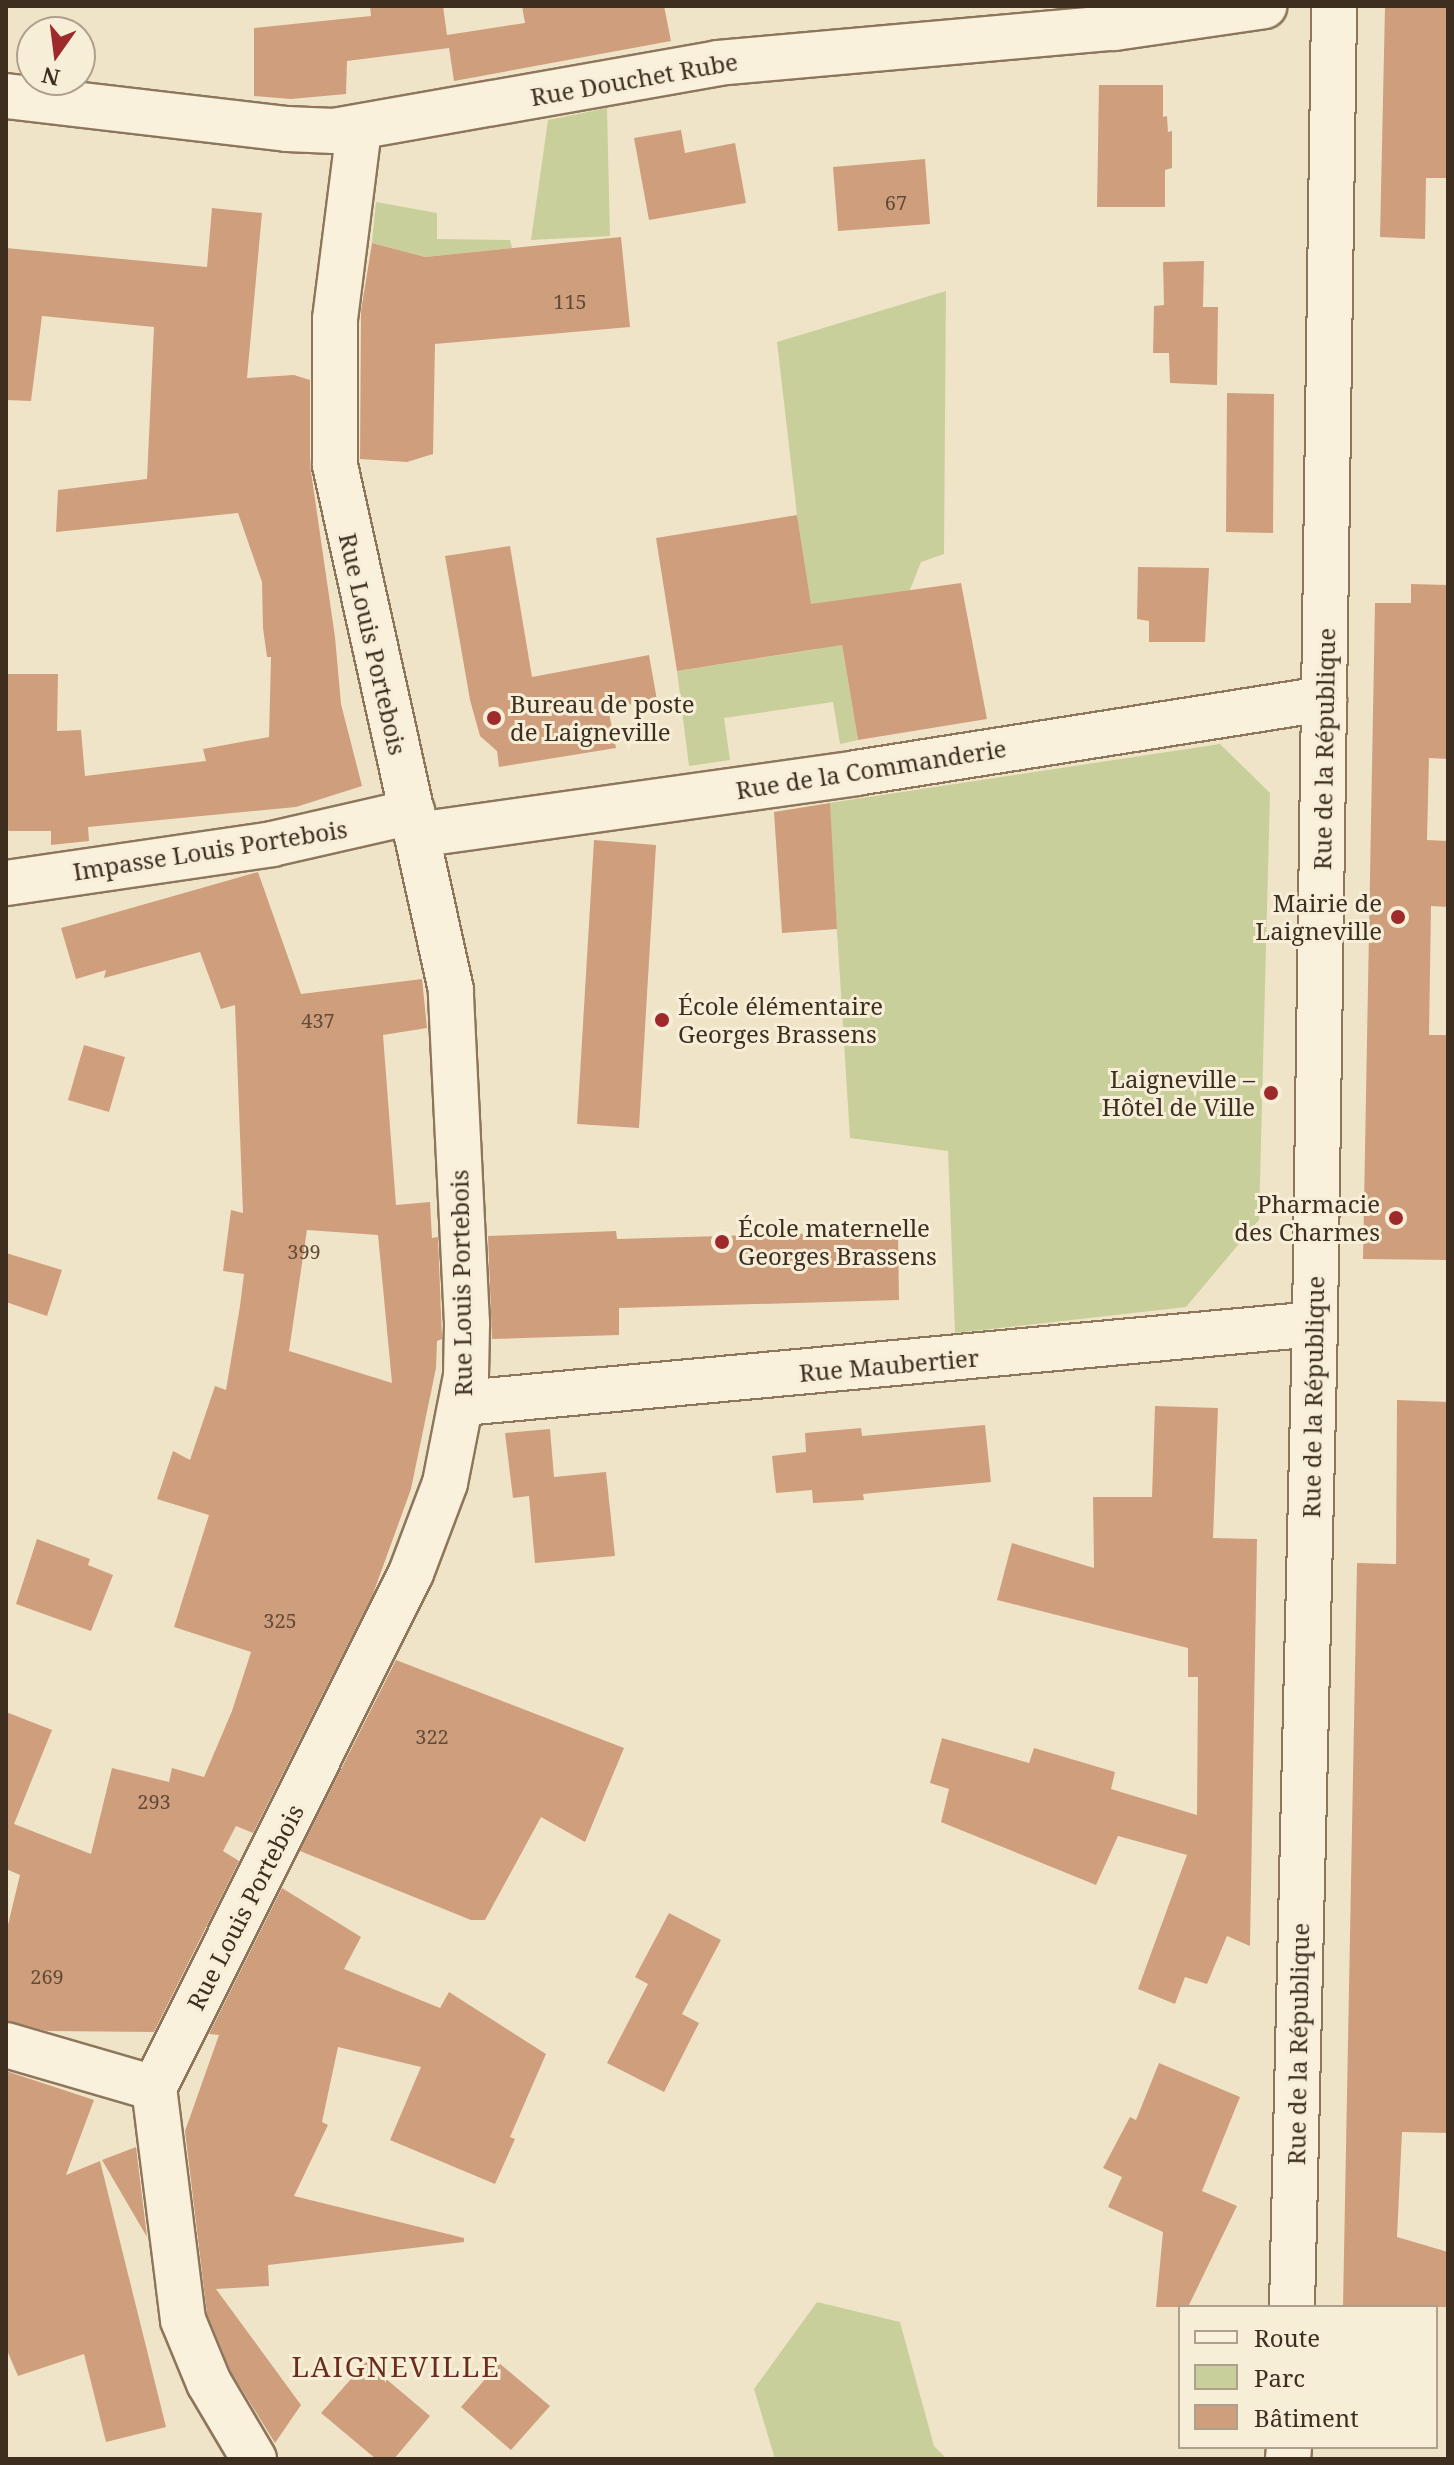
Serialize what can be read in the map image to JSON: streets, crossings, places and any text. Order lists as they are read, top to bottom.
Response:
{
  "streets": {
    "street": [
      "Rue Douchet Rube",
      "Rue Louis Portebois",
      "Rue de la République",
      "Rue de la Commanderie",
      "Impasse Louis Portebois",
      "Rue Maubertier"
    ]
  },
  "crossings": [
    ["Rue Douchet Rube", "Rue Louis Portebois"],
    ["Rue Louis Portebois", "Rue de la Commanderie"],
    ["Rue Louis Portebois", "Impasse Louis Portebois"],
    ["Rue Louis Portebois", "Rue Maubertier"],
    ["Rue de la République", "Rue de la Commanderie"],
    ["Rue de la République", "Rue Maubertier"],
    ["Rue de la Commanderie", "Impasse Louis Portebois"]
  ],
  "districts": ["LAIGNEVILLE"],
  "places": [
    "Bureau de poste de Laigneville",
    "Mairie de Laigneville",
    "École élémentaire Georges Brassens",
    "Laigneville – Hôtel de Ville",
    "Pharmacie des Charmes",
    "École maternelle Georges Brassens"
  ],
  "house_numbers": [
    "67",
    "115",
    "437",
    "399",
    "325",
    "322",
    "293",
    "269"
  ],
  "legend": ["Route", "Parc", "Bâtiment"],
  "north": "bottom"
}
